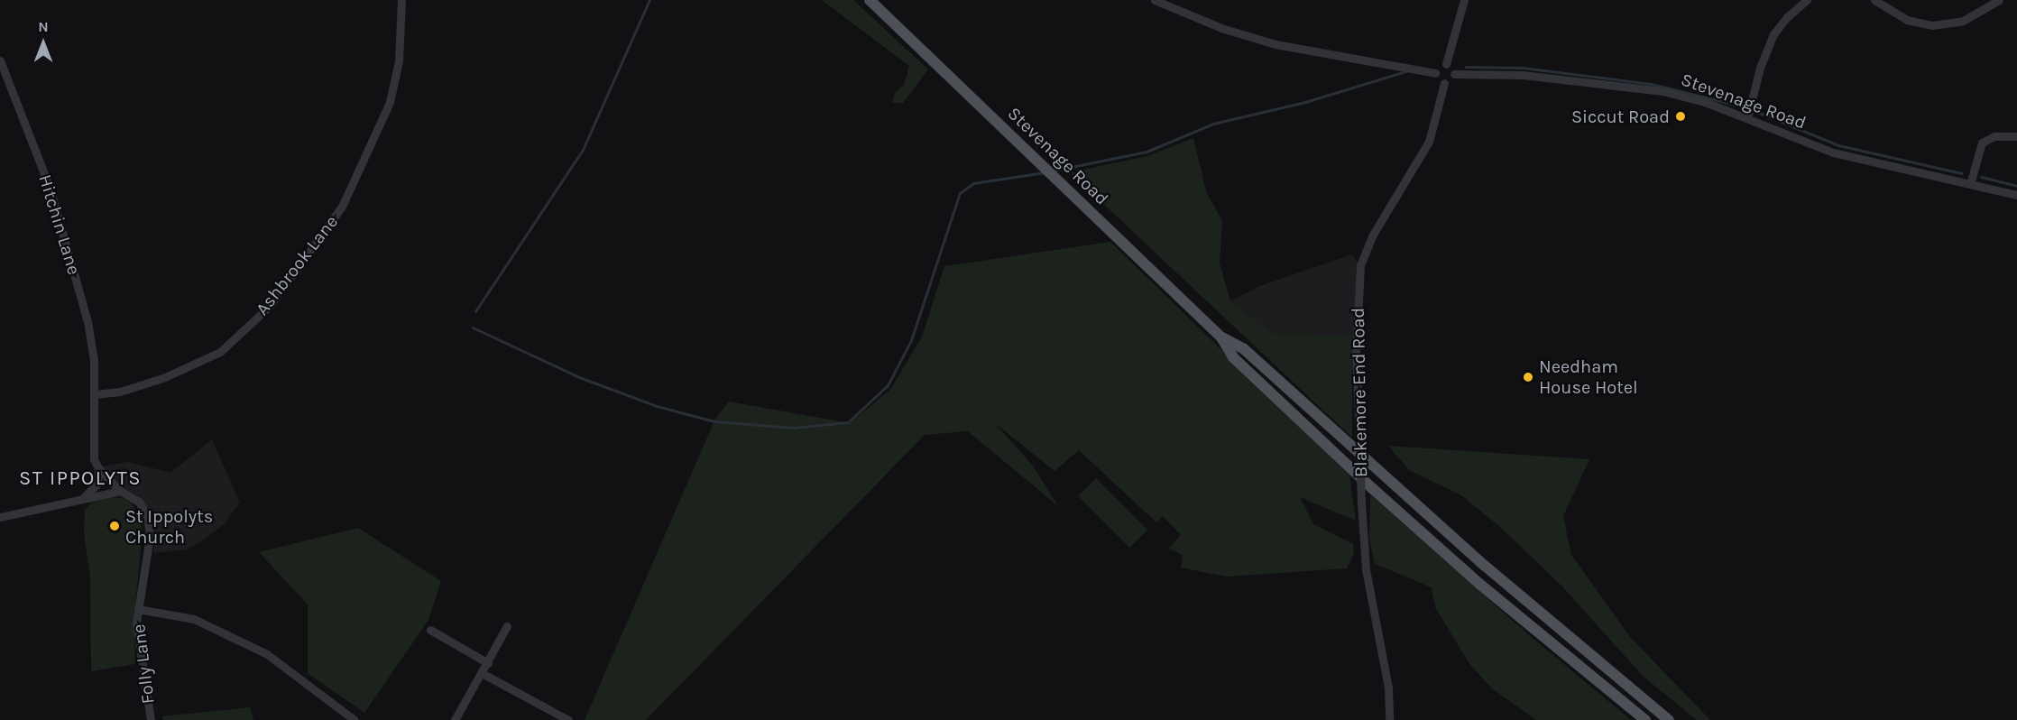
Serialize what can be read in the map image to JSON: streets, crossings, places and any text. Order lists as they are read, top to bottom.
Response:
{
  "streets": {
    "main road": ["Stevenage Road"],
    "street": [
      "Hitchin Lane",
      "Ashbrook Lane",
      "Blakemore End Road",
      "Folly Lane"
    ]
  },
  "crossings": [
    ["Hitchin Lane", "Ashbrook Lane"]
  ],
  "districts": ["ST IPPOLYTS"],
  "places": ["Siccut Road", "Needham House Hotel", "St Ippolyts Church"],
  "north": "top"
}
